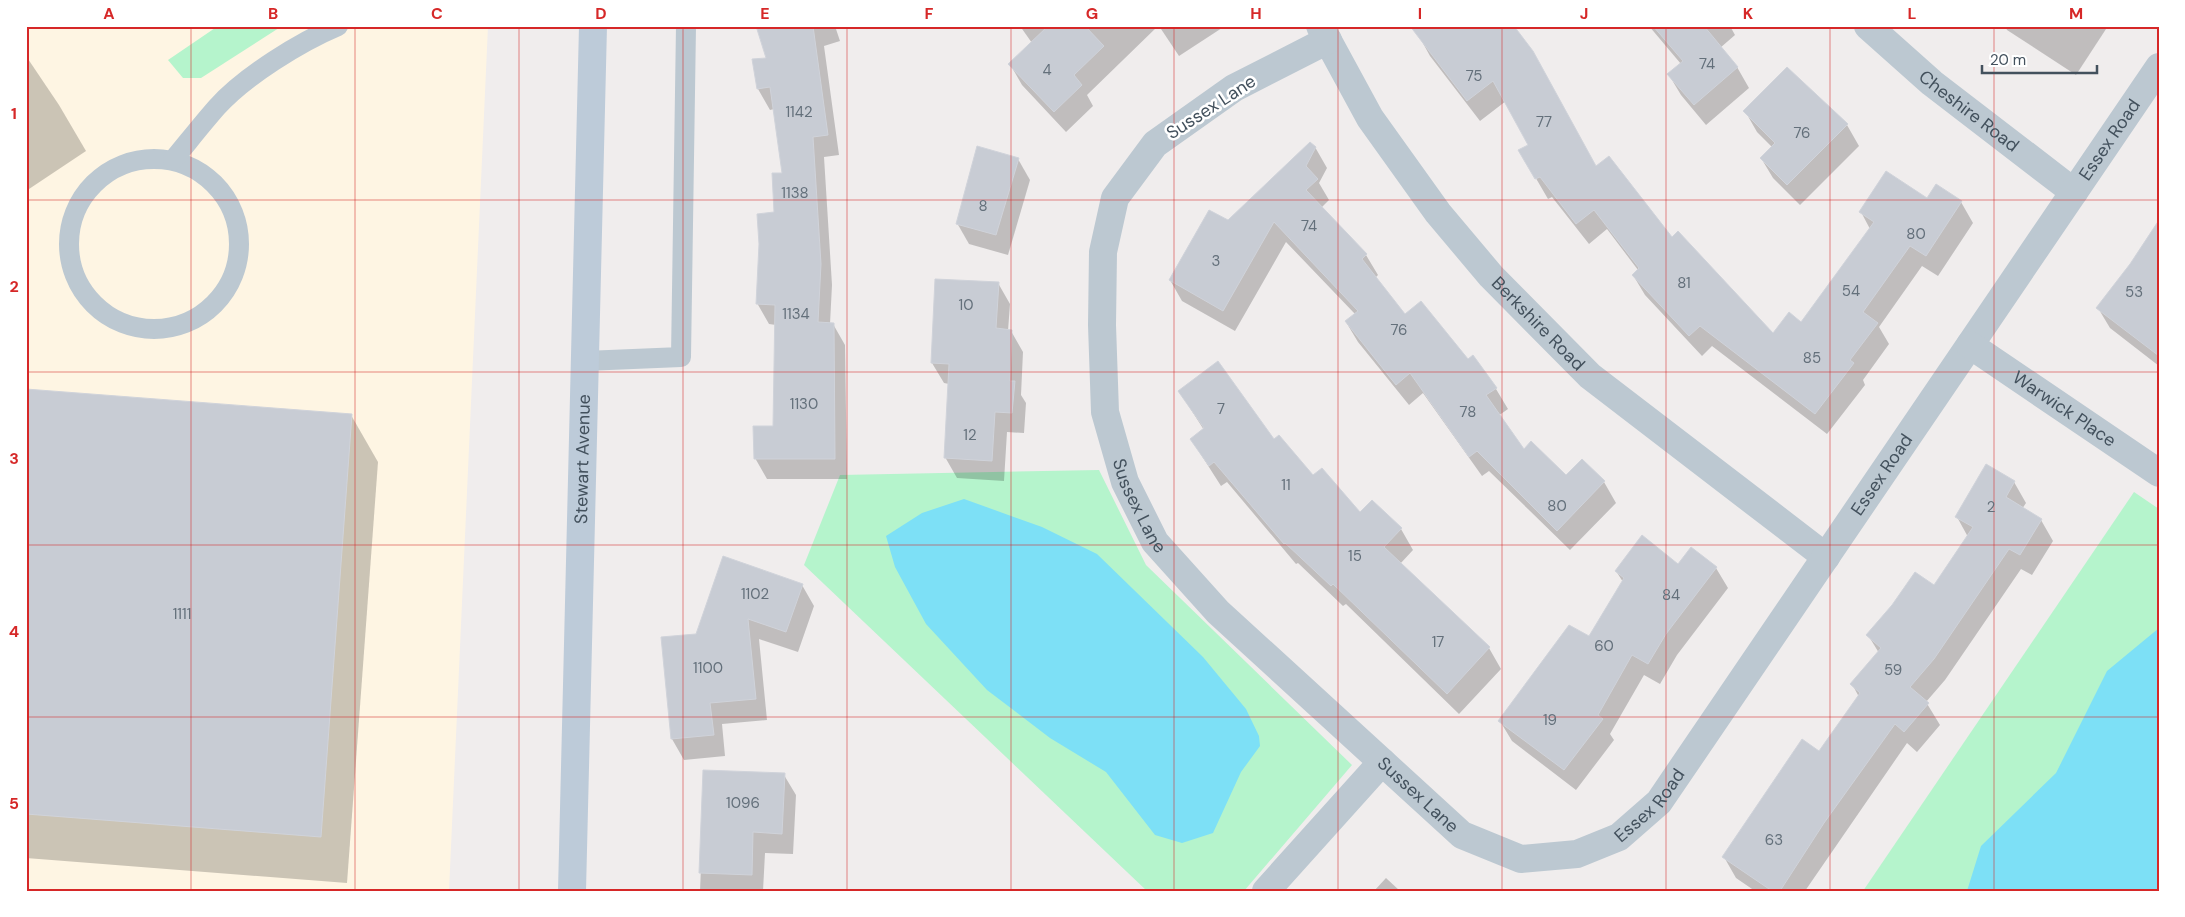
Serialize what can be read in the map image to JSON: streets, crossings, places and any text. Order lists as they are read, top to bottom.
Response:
{
  "streets": {
    "main road": ["Stewart Avenue"],
    "street": [
      "Sussex Lane",
      "Cheshire Road",
      "Essex Road",
      "Berkshire Road",
      "Warwick Place"
    ]
  },
  "crossings": [
    ["Sussex Lane", "Essex Road"],
    ["Sussex Lane", "Berkshire Road"],
    ["Cheshire Road", "Essex Road"],
    ["Essex Road", "Berkshire Road"],
    ["Essex Road", "Warwick Place"]
  ],
  "house_numbers": [
    "74",
    "4",
    "75",
    "1142",
    "77",
    "76",
    "1138",
    "8",
    "74",
    "80",
    "3",
    "81",
    "54",
    "53",
    "10",
    "1134",
    "76",
    "85",
    "1130",
    "7",
    "78",
    "12",
    "11",
    "80",
    "2",
    "15",
    "1102",
    "84",
    "1111",
    "17",
    "60",
    "1100",
    "59",
    "19",
    "1096",
    "63"
  ],
  "scale_bar": "20 m",
  "grid": {
    "columns": [
      "A",
      "B",
      "C",
      "D",
      "E",
      "F",
      "G",
      "H",
      "I",
      "J",
      "K",
      "L",
      "M"
    ],
    "rows": [
      "1",
      "2",
      "3",
      "4",
      "5"
    ]
  }
}
